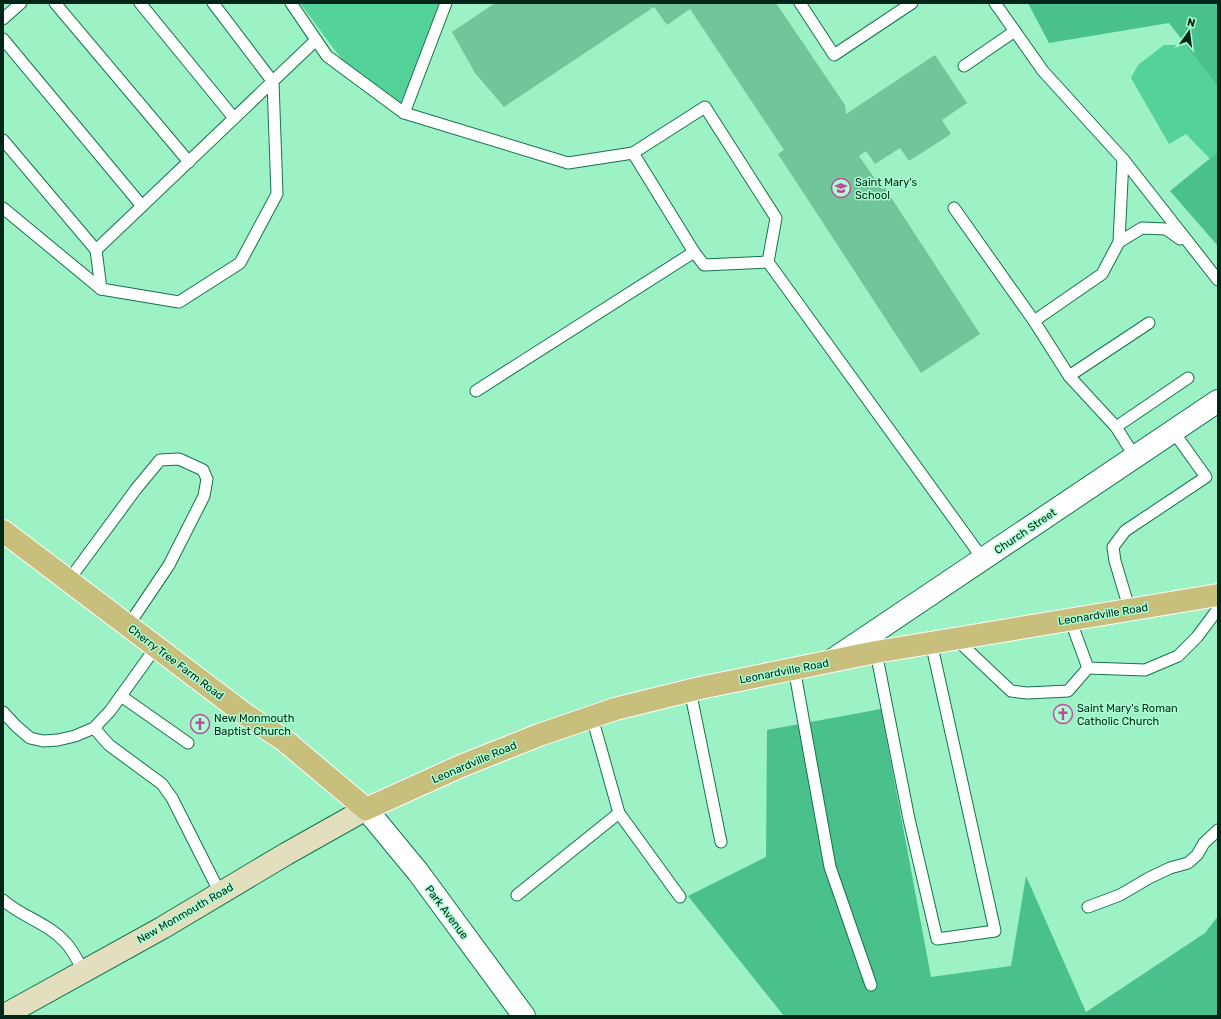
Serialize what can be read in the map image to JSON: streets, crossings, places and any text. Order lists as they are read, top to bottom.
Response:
{
  "streets": {
    "main road": ["Leonardville Road", "Cherry Tree Farm Road", "New Monmouth Road"],
    "street": ["Church Street", "Park Avenue"]
  },
  "crossings": [
    ["Church Street", "Leonardville Road"],
    ["Leonardville Road", "Cherry Tree Farm Road"],
    ["Leonardville Road", "Park Avenue"],
    ["Leonardville Road", "New Monmouth Road"],
    ["Cherry Tree Farm Road", "Park Avenue"],
    ["Cherry Tree Farm Road", "New Monmouth Road"],
    ["Park Avenue", "New Monmouth Road"]
  ],
  "places": {
    "school or university": ["Saint Mary's School"],
    "church": ["Saint Mary's Roman Catholic Church", "New Monmouth Baptist Church"]
  },
  "north": "top"
}
